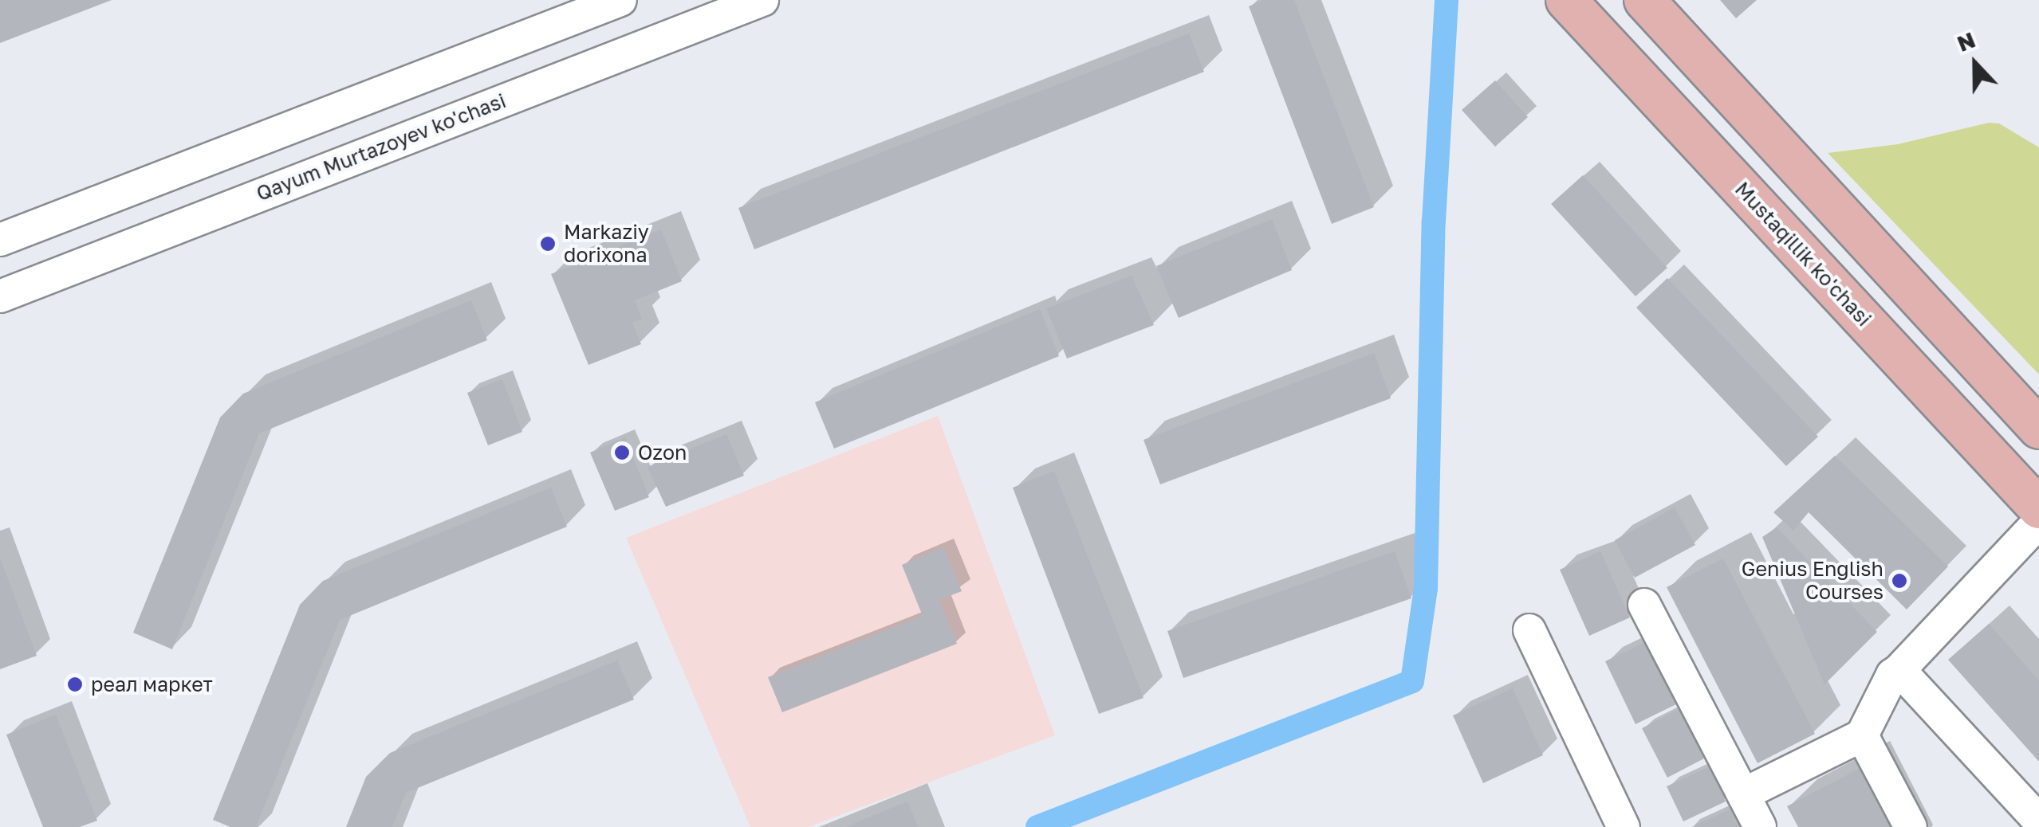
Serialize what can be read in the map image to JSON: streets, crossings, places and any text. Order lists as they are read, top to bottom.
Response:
{
  "streets": {
    "main road": ["Mustaqillik ko'chasi"],
    "street": ["Qayum Murtazoyev ko'chasi"]
  },
  "places": [
    "Markaziy dorixona",
    "Ozon",
    "Genius English Courses",
    "реал маркет"
  ],
  "north": "top"
}
